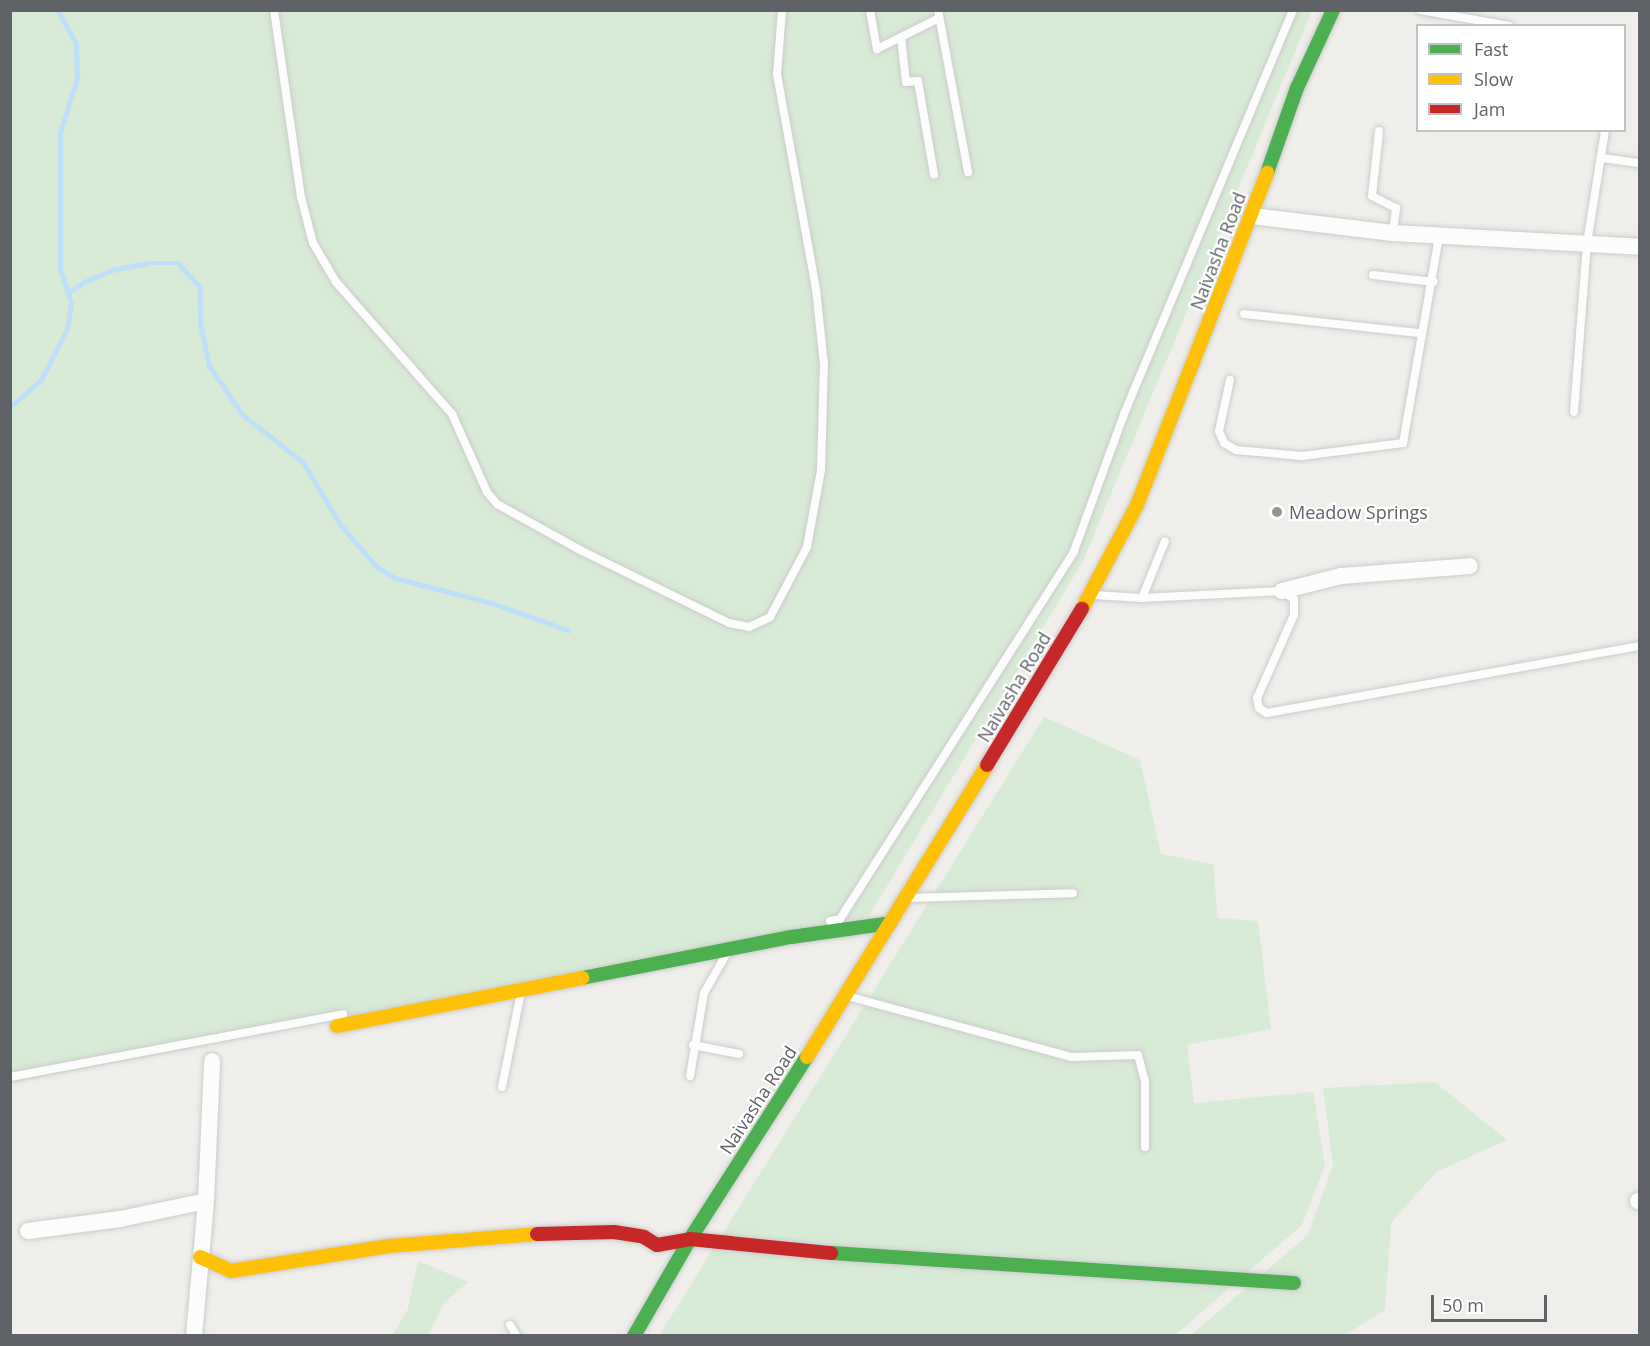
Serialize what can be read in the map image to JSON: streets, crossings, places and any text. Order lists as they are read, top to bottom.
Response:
{
  "streets": {
    "street": ["Naivasha Road"]
  },
  "places": ["Meadow Springs"],
  "legend": ["Fast", "Slow", "Jam"],
  "scale_bar": "50 m"
}
